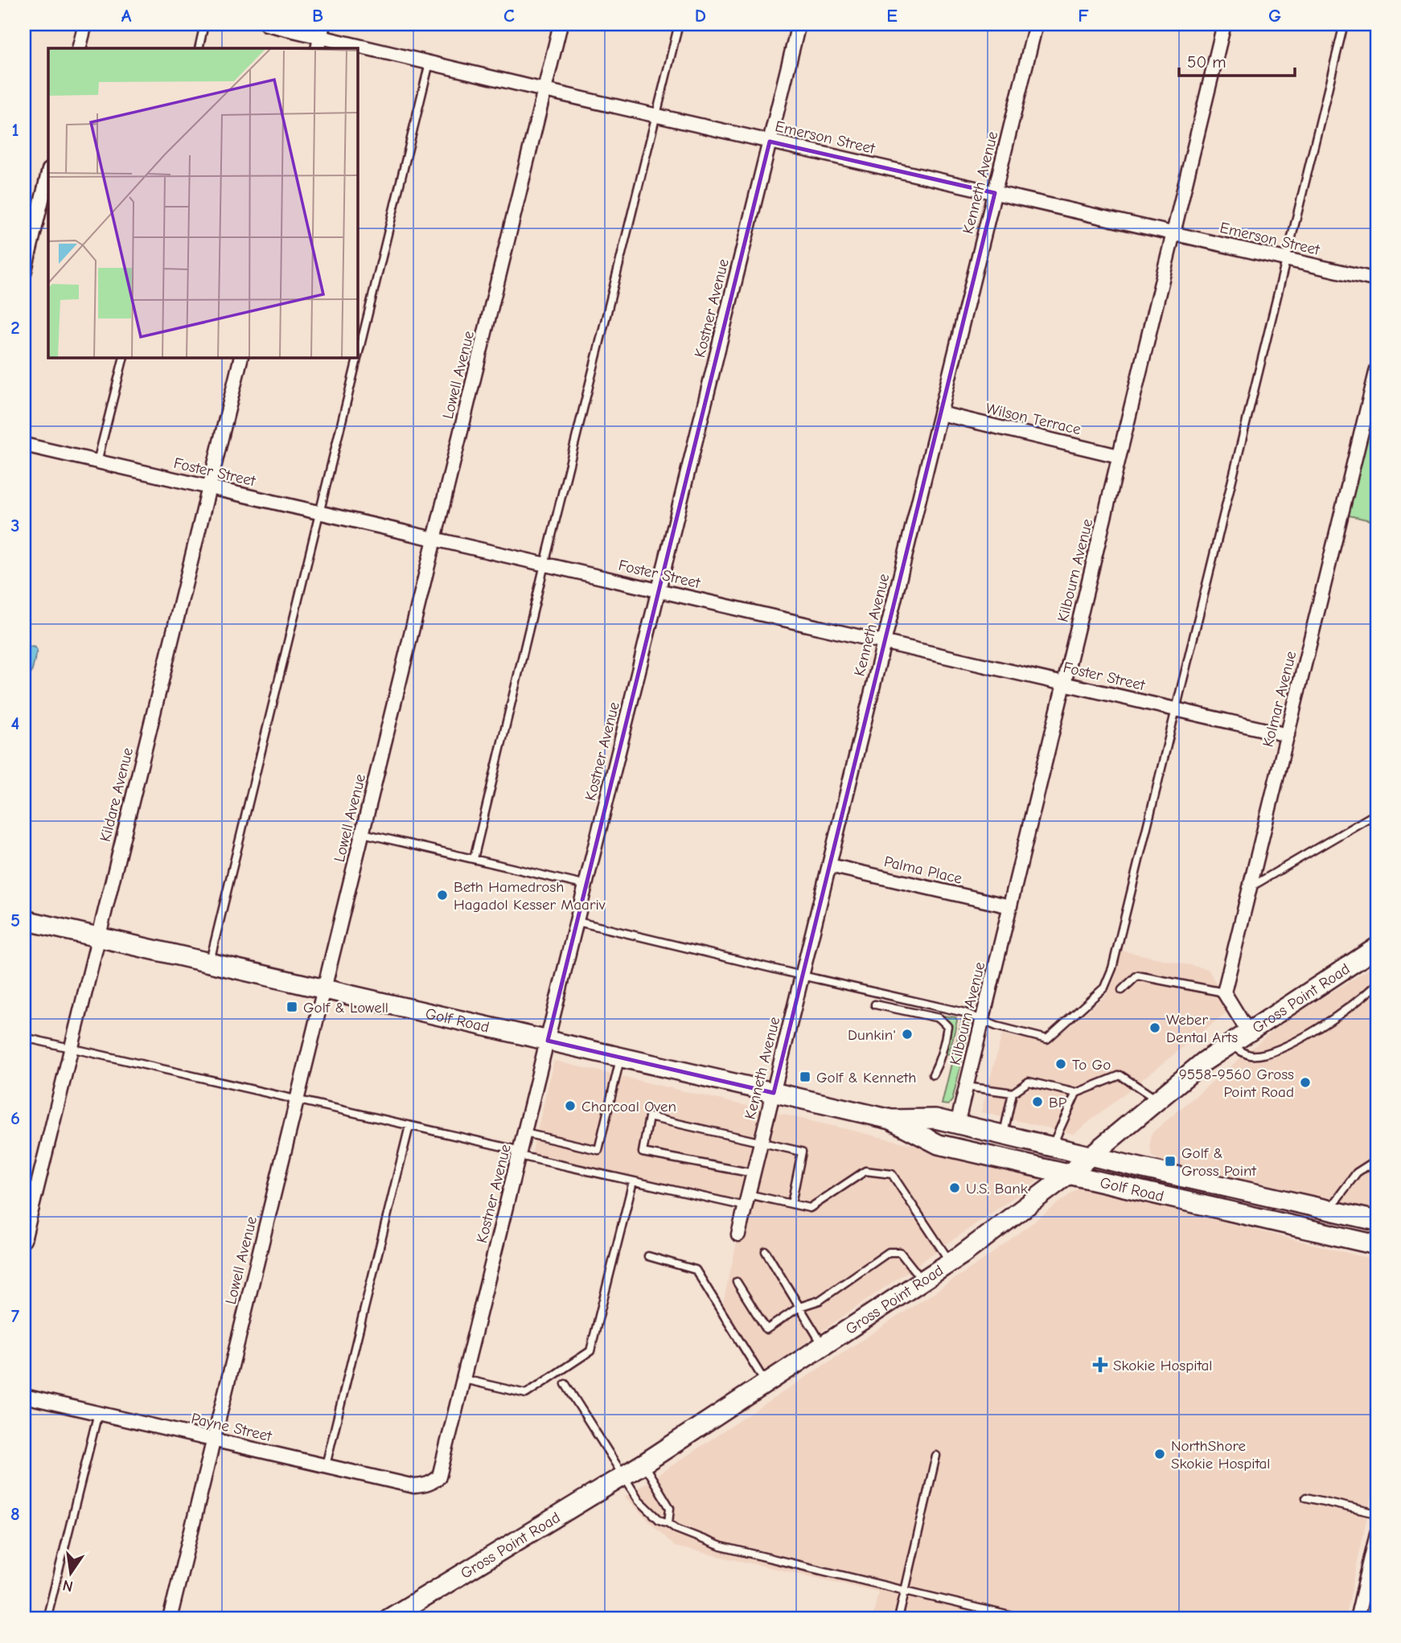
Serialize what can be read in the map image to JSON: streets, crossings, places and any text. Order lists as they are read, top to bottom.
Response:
{
  "streets": {
    "main road": ["Gross Point Road", "Golf Road"],
    "street": [
      "Emerson Street",
      "Kenneth Avenue",
      "Kostner Avenue",
      "Lowell Avenue",
      "Wilson Terrace",
      "Foster Street",
      "Kilbourn Avenue",
      "Kolmar Avenue",
      "Kildare Avenue",
      "Palma Place",
      "Payne Street"
    ]
  },
  "crossings": [
    ["Emerson Street", "Kenneth Avenue"],
    ["Emerson Street", "Kostner Avenue"],
    ["Emerson Street", "Lowell Avenue"],
    ["Emerson Street", "Kilbourn Avenue"],
    ["Kenneth Avenue", "Wilson Terrace"],
    ["Kenneth Avenue", "Foster Street"],
    ["Kenneth Avenue", "Palma Place"],
    ["Kenneth Avenue", "Golf Road"],
    ["Kostner Avenue", "Foster Street"],
    ["Kostner Avenue", "Golf Road"],
    ["Kostner Avenue", "Payne Street"],
    ["Lowell Avenue", "Foster Street"],
    ["Lowell Avenue", "Golf Road"],
    ["Lowell Avenue", "Payne Street"],
    ["Wilson Terrace", "Kilbourn Avenue"],
    ["Foster Street", "Kilbourn Avenue"],
    ["Foster Street", "Kolmar Avenue"],
    ["Foster Street", "Kildare Avenue"],
    ["Kilbourn Avenue", "Palma Place"],
    ["Kilbourn Avenue", "Golf Road"],
    ["Kildare Avenue", "Golf Road"],
    ["Gross Point Road", "Golf Road"]
  ],
  "places": {
    "other": [
      "Beth Hamedrosh Hagadol Kesser Maariv",
      "Weber Dental Arts",
      "Dunkin'",
      "To Go",
      "9558-9560 Gross Point Road",
      "BP",
      "Charcoal Oven",
      "U.S. Bank",
      "NorthShore Skokie Hospital"
    ],
    "transit": ["Golf & Lowell", "Golf & Kenneth", "Golf & Gross Point"],
    "health": ["Skokie Hospital"]
  },
  "scale_bar": "50 m",
  "north": "bottom",
  "grid": {
    "columns": [
      "A",
      "B",
      "C",
      "D",
      "E",
      "F",
      "G"
    ],
    "rows": [
      "1",
      "2",
      "3",
      "4",
      "5",
      "6",
      "7",
      "8"
    ]
  }
}
